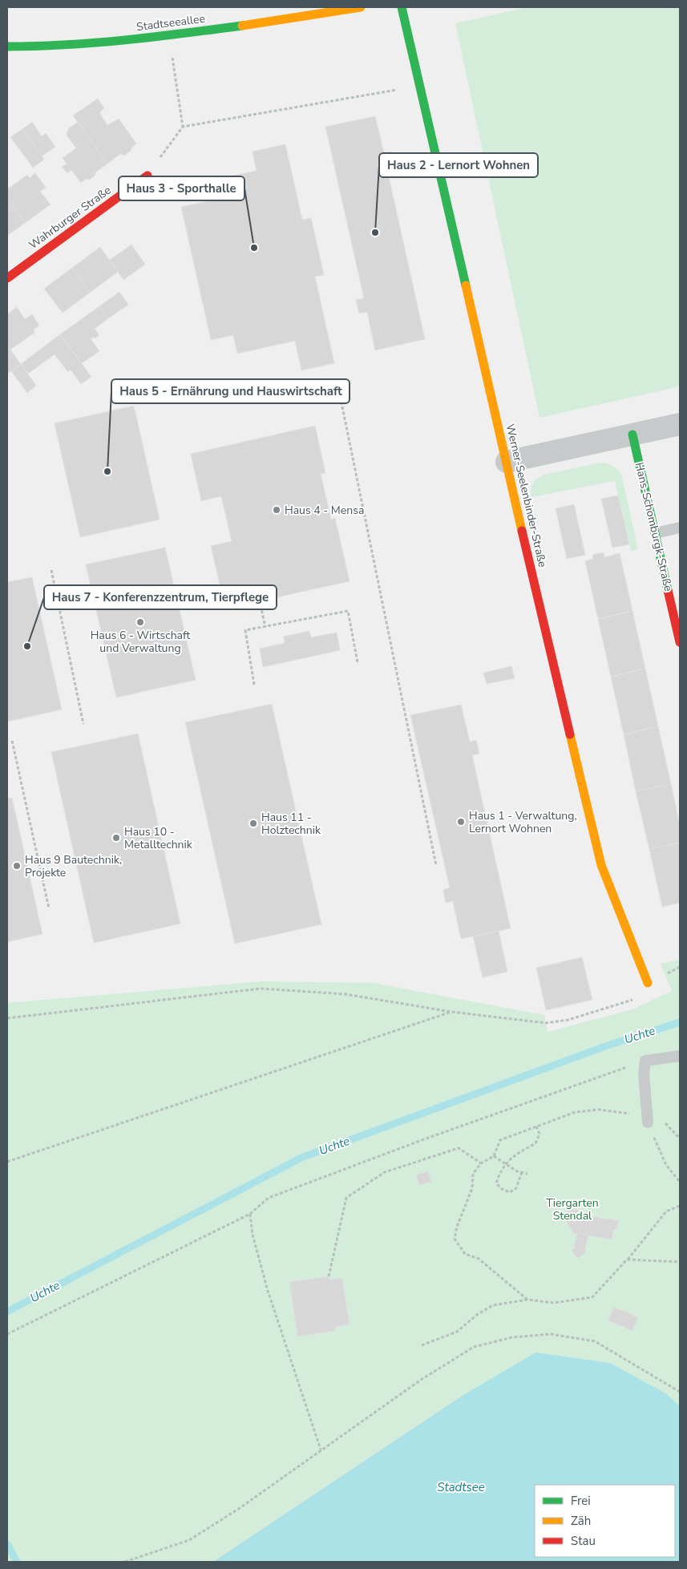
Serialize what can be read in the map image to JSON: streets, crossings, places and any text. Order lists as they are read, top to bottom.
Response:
{
  "streets": {
    "street": [
      "Stadtseeallee",
      "Wahrburger Straße",
      "Werner-Seelenbinder-Straße",
      "Hans-Schomburgk-Straße"
    ]
  },
  "water": ["Uchte", "Stadtsee"],
  "parks": ["Tiergarten Stendal"],
  "places": [
    "Haus 2 - Lernort Wohnen",
    "Haus 3 - Sporthalle",
    "Haus 5 - Ernährung und Hauswirtschaft",
    "Haus 4 - Mensa",
    "Haus 6 - Wirtschaft und Verwaltung",
    "Haus 7 - Konferenzzentrum, Tierpflege",
    "Haus 1 - Verwaltung, Lernort Wohnen",
    "Haus 11 - Holztechnik",
    "Haus 10 - Metalltechnik",
    "Haus 9 Bautechnik, Projekte"
  ],
  "legend": ["Frei", "Zäh", "Stau"]
}
